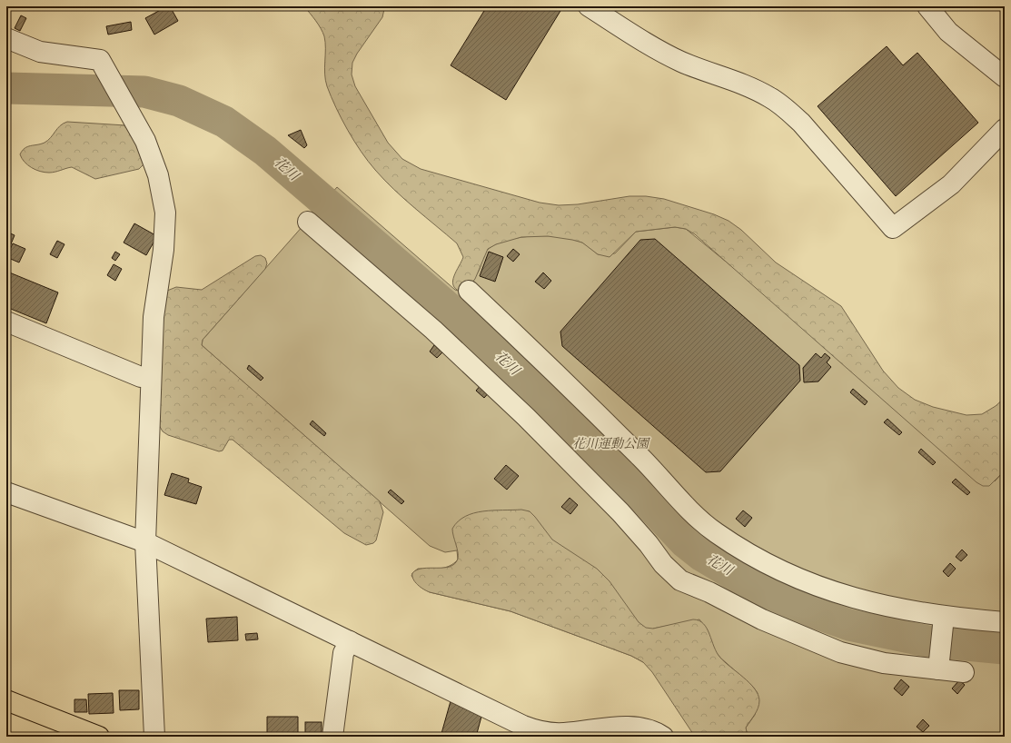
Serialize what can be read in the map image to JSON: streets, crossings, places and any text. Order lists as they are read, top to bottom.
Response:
{
  "water": ["花川"],
  "parks": ["花川運動公園"]
}
